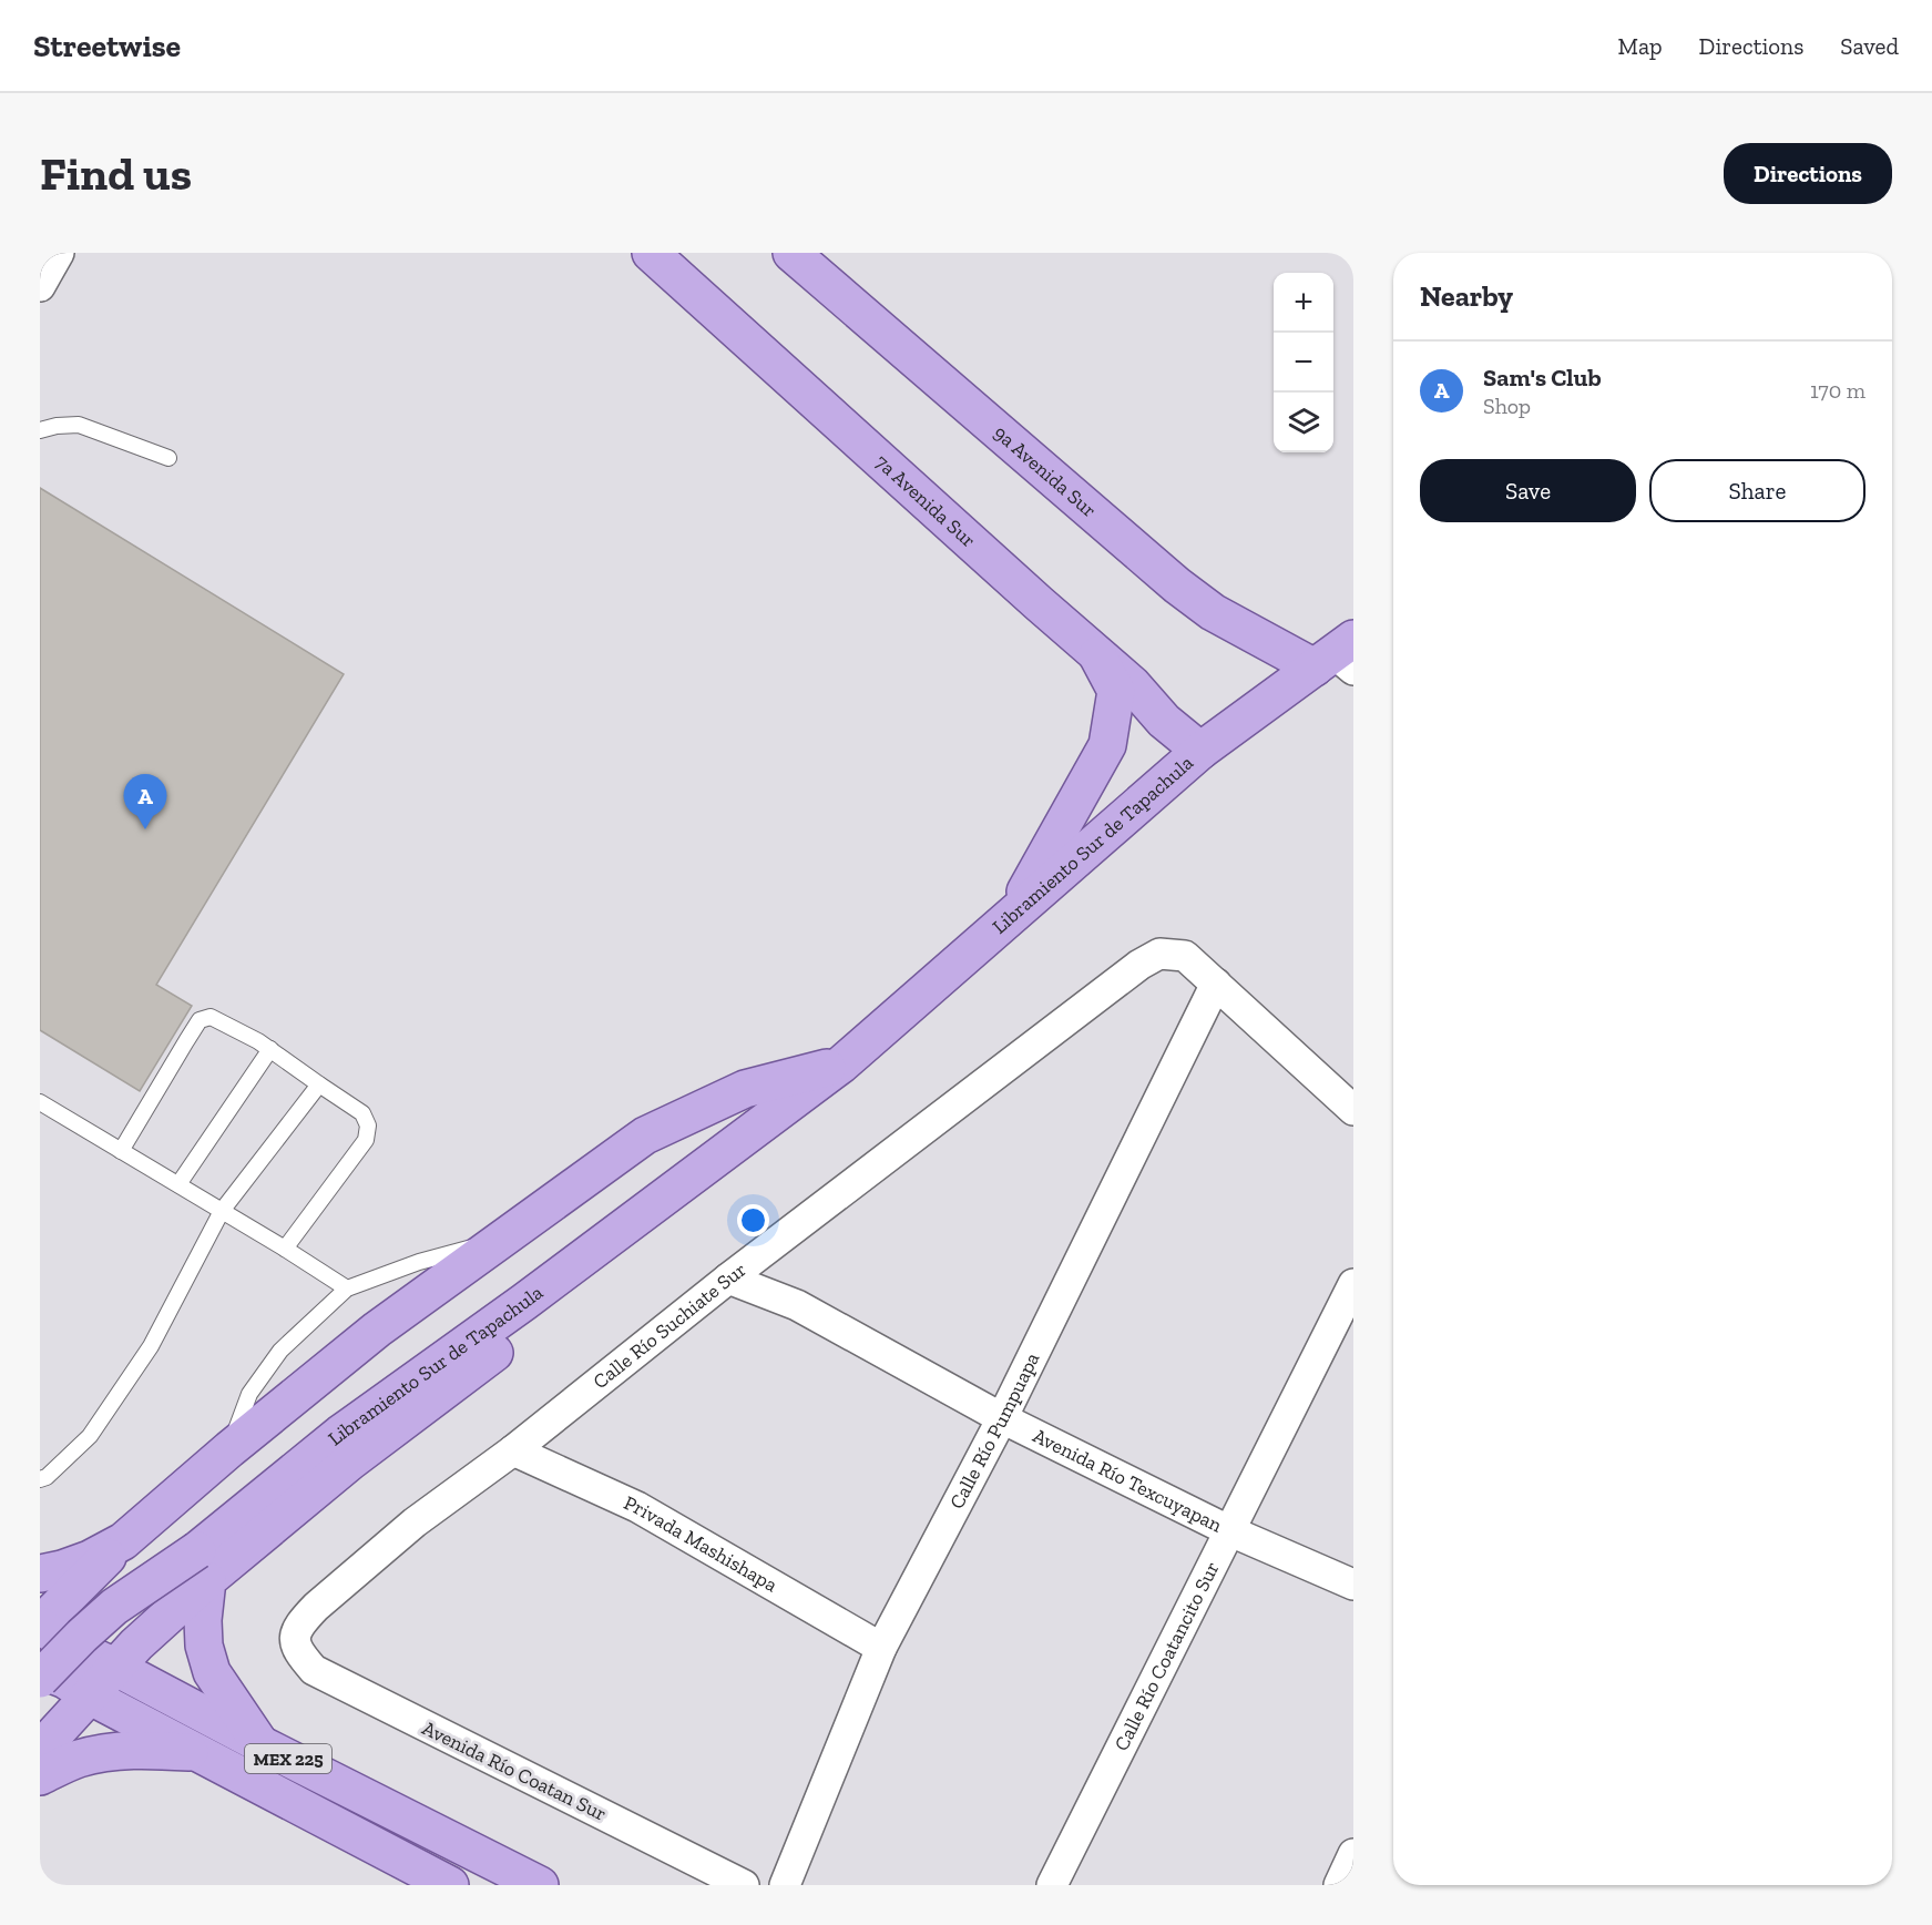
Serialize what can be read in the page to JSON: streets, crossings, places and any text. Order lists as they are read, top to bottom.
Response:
{
  "streets": {
    "main road": [
      "9a Avenida Sur",
      "7a Avenida Sur",
      "Libramiento Sur de Tapachula",
      "MEX 225"
    ],
    "street": [
      "Calle Río Suchiate Sur",
      "Calle Río Pumpuapa",
      "Avenida Río Texcuyapan",
      "Privada Mashishapa",
      "Calle Río Coatancito Sur",
      "Avenida Río Coatan Sur"
    ]
  },
  "crossings": [
    ["9a Avenida Sur", "Libramiento Sur de Tapachula"],
    ["7a Avenida Sur", "Libramiento Sur de Tapachula"],
    ["Libramiento Sur de Tapachula", "MEX 225"],
    ["Calle Río Suchiate Sur", "Calle Río Pumpuapa"],
    ["Calle Río Suchiate Sur", "Avenida Río Texcuyapan"],
    ["Calle Río Suchiate Sur", "Privada Mashishapa"],
    ["Calle Río Suchiate Sur", "Avenida Río Coatan Sur"],
    ["Calle Río Pumpuapa", "Avenida Río Texcuyapan"],
    ["Calle Río Pumpuapa", "Privada Mashishapa"],
    ["Avenida Río Texcuyapan", "Calle Río Coatancito Sur"]
  ],
  "page": {
    "header": "Streetwise",
    "nav": ["Map", "Directions", "Saved"],
    "buttons": [
      "Directions",
      ["Save", "Share"]
    ],
    "title": "Find us",
    "heading": "Nearby",
    "map_buttons": ["+", "−"],
    "list": [
      {
        "mark": "A",
        "name": "Sam's Club",
        "note": "Shop",
        "value": "170 m"
      }
    ],
    "pins": "A"
  }
}
